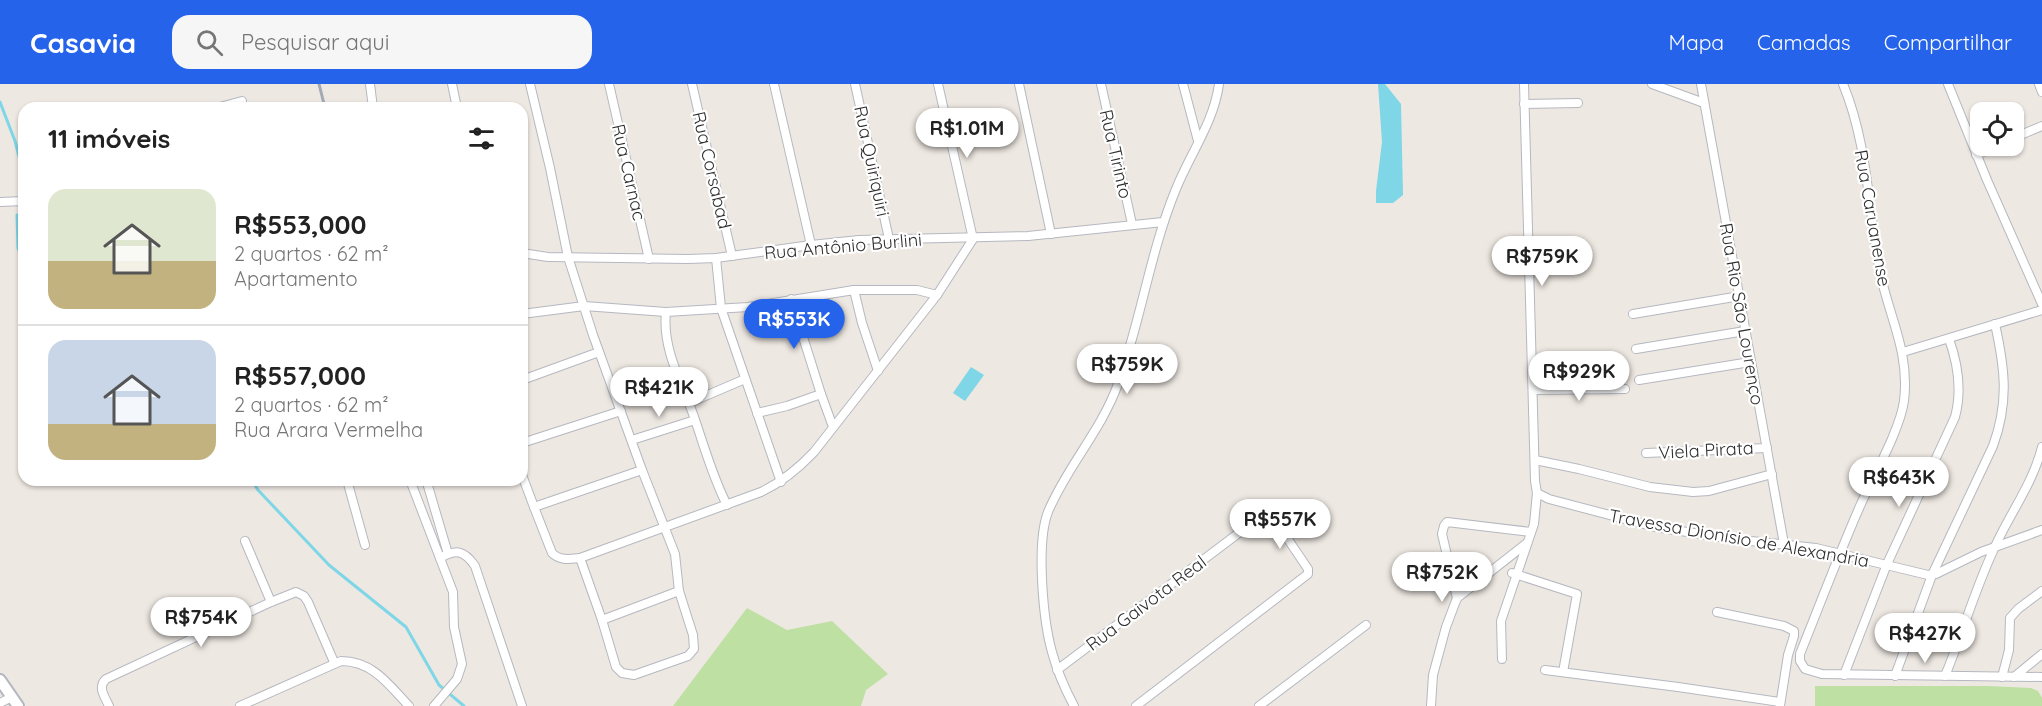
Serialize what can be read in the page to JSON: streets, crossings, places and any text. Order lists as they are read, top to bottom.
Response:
{
  "streets": {
    "street": [
      "Rua Tirinto",
      "Rua Quiriquiri",
      "Rua Corsabad",
      "Rua Carnac",
      "Rua Caruanense",
      "Rua Antônio Burlini",
      "Rua Rio São Lourenço",
      "Viela Pirata",
      "Travessa Dionísio de Alexandria",
      "Rua Gaivota Real"
    ]
  },
  "crossings": [
    ["Rua Tirinto", "Rua Antônio Burlini"],
    ["Rua Quiriquiri", "Rua Antônio Burlini"],
    ["Rua Corsabad", "Rua Antônio Burlini"],
    ["Rua Carnac", "Rua Antônio Burlini"],
    ["Rua Caruanense", "Travessa Dionísio de Alexandria"],
    ["Rua Rio São Lourenço", "Viela Pirata"],
    ["Rua Rio São Lourenço", "Travessa Dionísio de Alexandria"]
  ],
  "page": {
    "header": "Casavia",
    "search": "Pesquisar aqui",
    "nav": ["Mapa", "Camadas", "Compartilhar"],
    "heading": "11 imóveis",
    "price": [
      "R$1.01M",
      "R$759K",
      "R$553K",
      "R$759K",
      "R$929K",
      "R$421K",
      "R$643K",
      "R$557K",
      "R$752K",
      "R$754K",
      "R$427K"
    ],
    "list": [
      {
        "name": "R$553,000",
        "note": "2 quartos · 62 m² · Apartamento"
      },
      {
        "name": "R$557,000",
        "note": "2 quartos · 62 m² · Rua Arara Vermelha"
      }
    ]
  }
}
